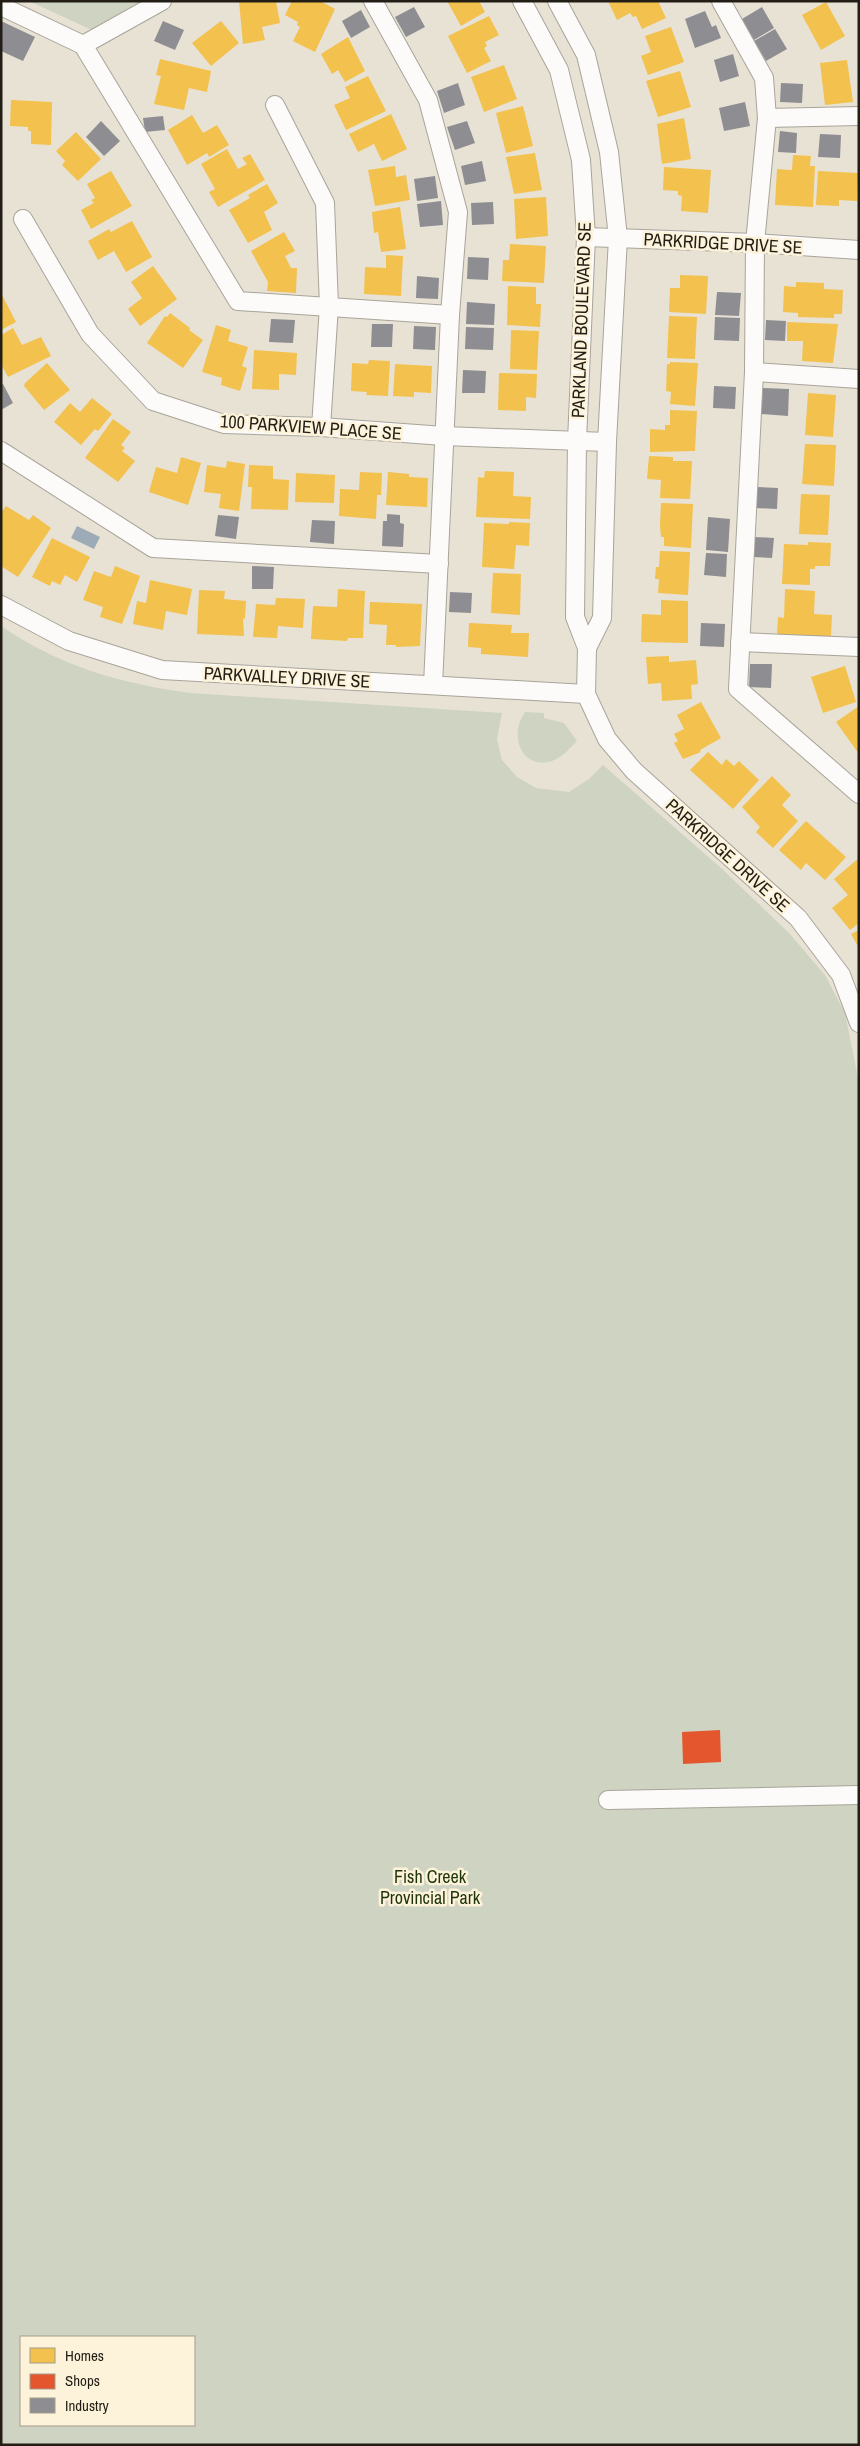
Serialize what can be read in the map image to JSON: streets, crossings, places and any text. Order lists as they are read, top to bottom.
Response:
{
  "streets": {
    "street": [
      "PARKRIDGE DRIVE SE",
      "PARKLAND BOULEVARD SE",
      "100 PARKVIEW PLACE SE",
      "PARKVALLEY DRIVE SE"
    ]
  },
  "crossings": [
    ["PARKRIDGE DRIVE SE", "PARKLAND BOULEVARD SE"],
    ["PARKRIDGE DRIVE SE", "PARKVALLEY DRIVE SE"],
    ["PARKLAND BOULEVARD SE", "100 PARKVIEW PLACE SE"],
    ["PARKLAND BOULEVARD SE", "PARKVALLEY DRIVE SE"]
  ],
  "parks": ["Fish Creek Provincial Park"],
  "legend": ["Homes", "Shops", "Industry"]
}
